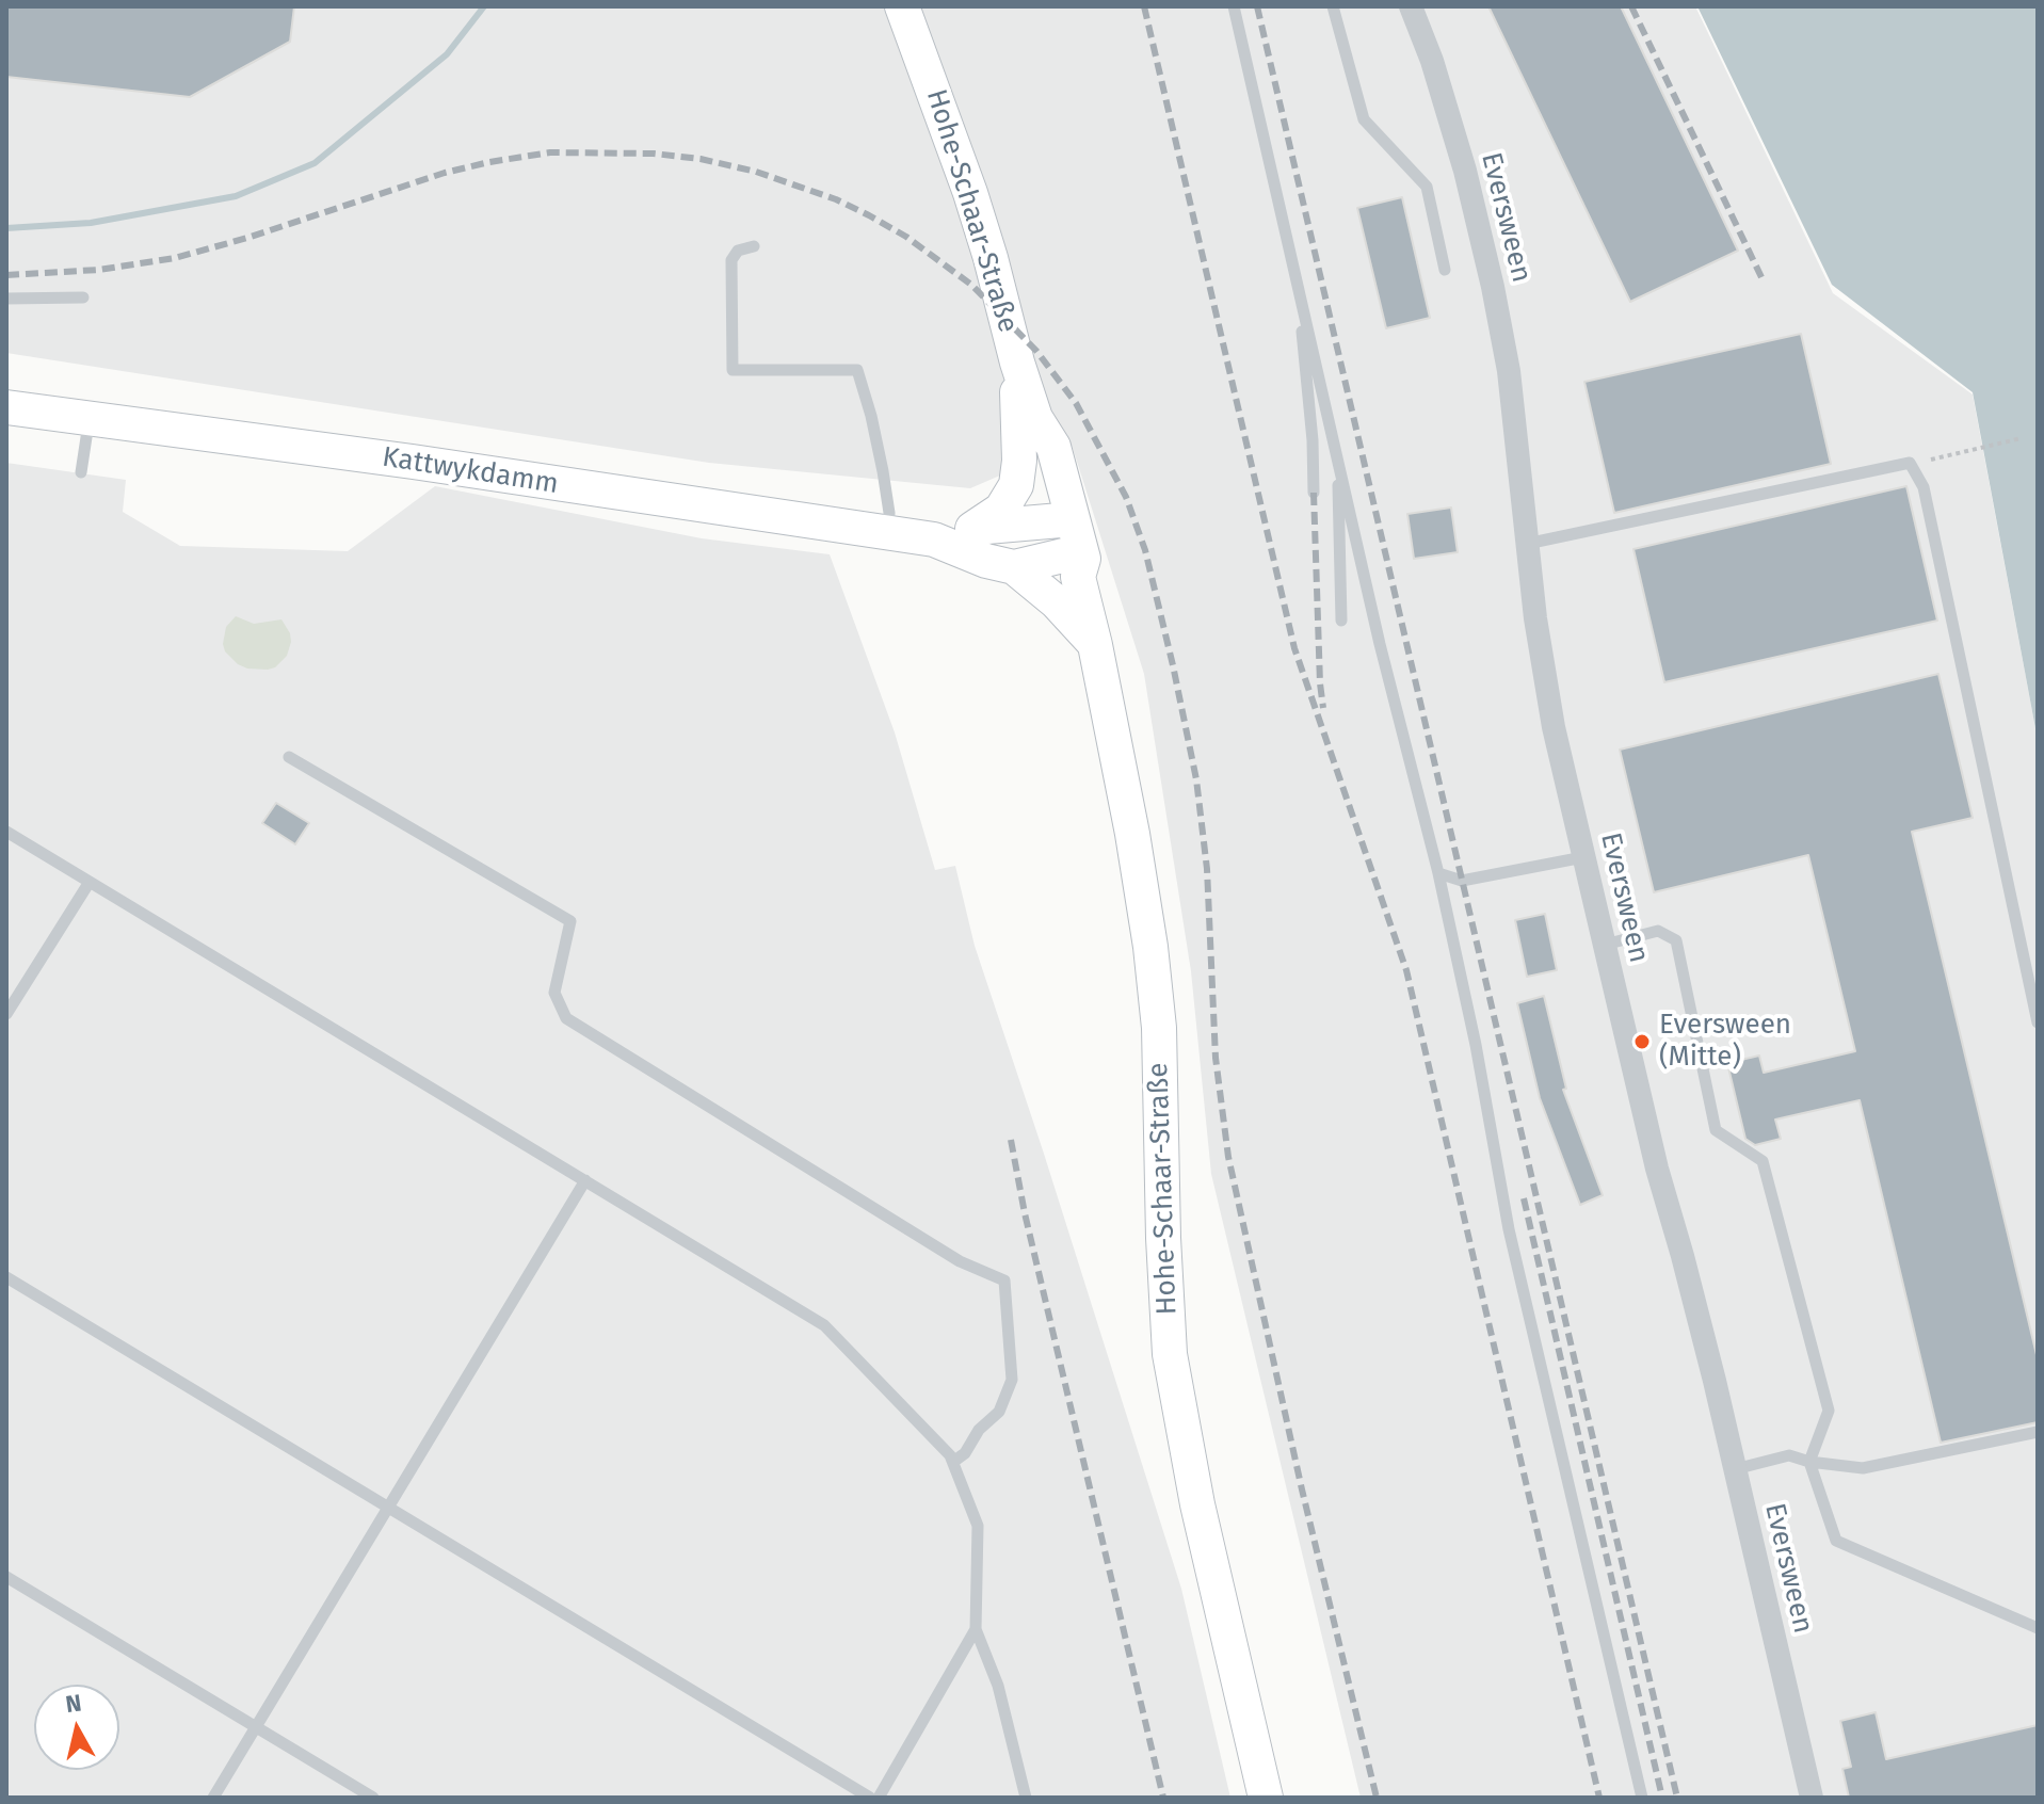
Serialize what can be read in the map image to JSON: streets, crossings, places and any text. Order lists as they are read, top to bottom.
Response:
{
  "streets": {
    "main road": ["Hohe-Schaar-Straße", "Kattwykdamm"],
    "street": ["Eversween"]
  },
  "crossings": [
    ["Hohe-Schaar-Straße", "Kattwykdamm"]
  ],
  "places": ["Eversween (Mitte)"],
  "north": "top"
}
